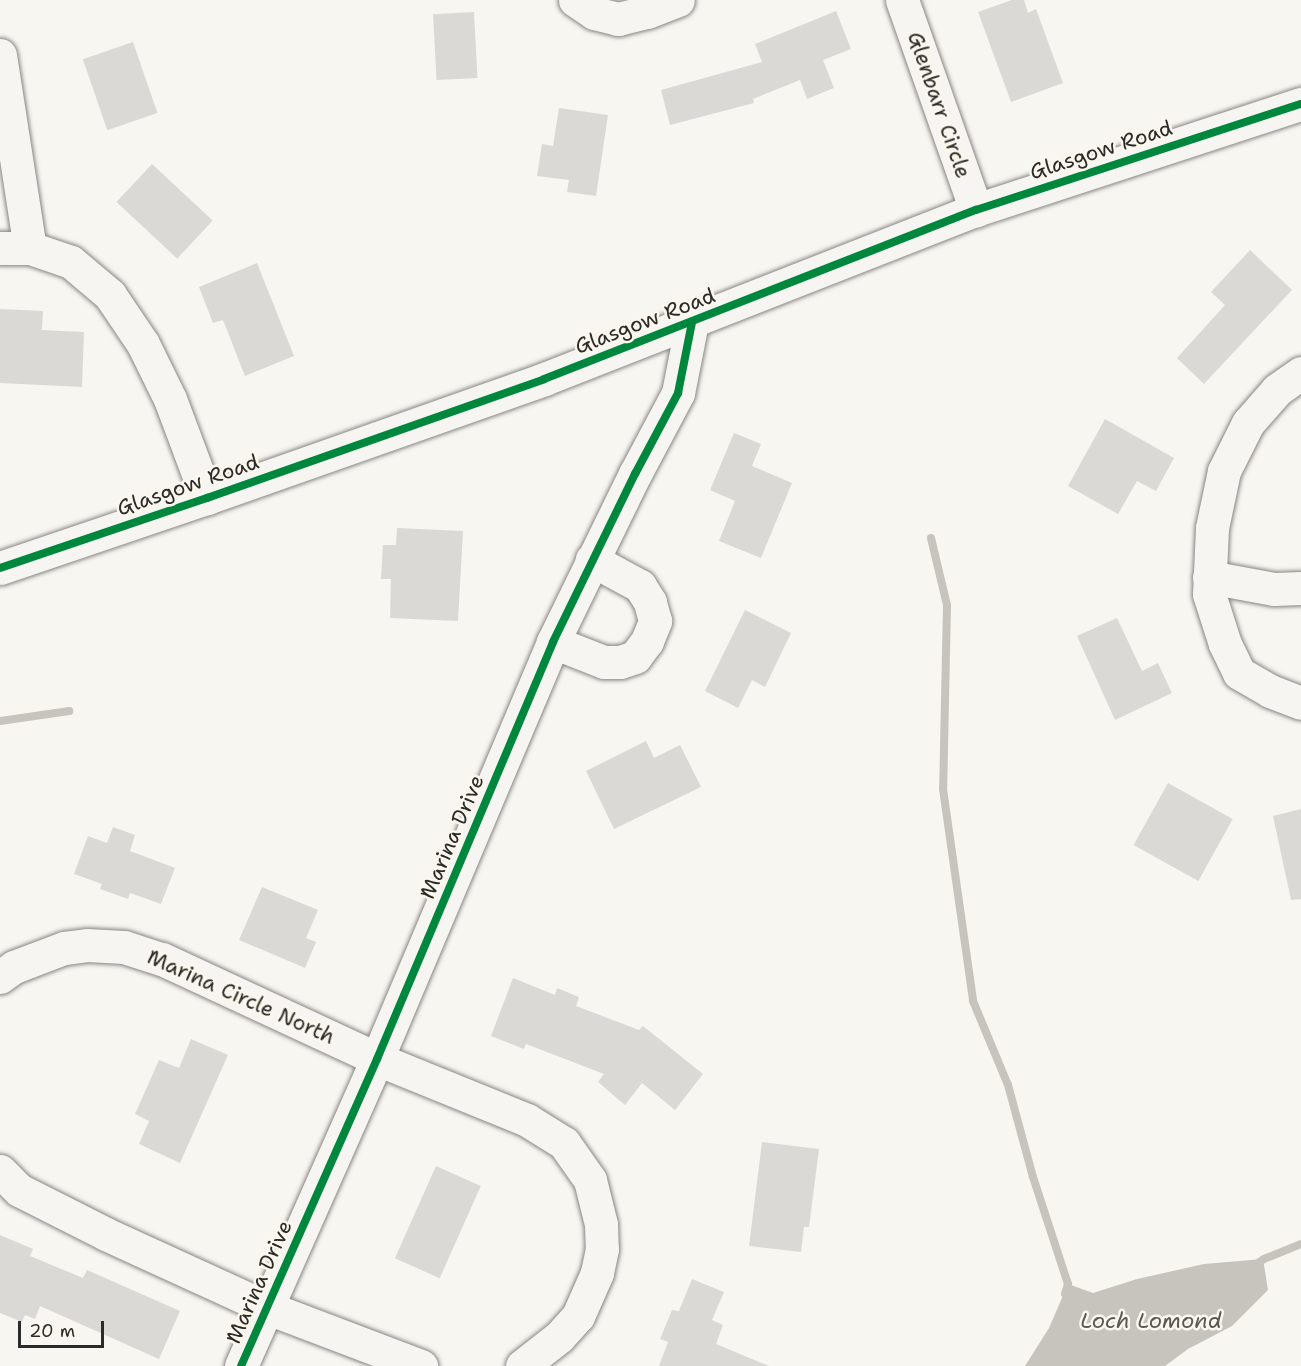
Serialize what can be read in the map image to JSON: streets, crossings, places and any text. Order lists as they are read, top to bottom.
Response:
{
  "streets": {
    "street": [
      "Glenbarr Circle",
      "Glasgow Road",
      "Marina Drive",
      "Marina Circle North"
    ]
  },
  "crossings": [
    ["Glenbarr Circle", "Glasgow Road"],
    ["Glasgow Road", "Marina Drive"],
    ["Marina Drive", "Marina Circle North"]
  ],
  "water": ["Loch Lomond"],
  "scale_bar": "20 m"
}
